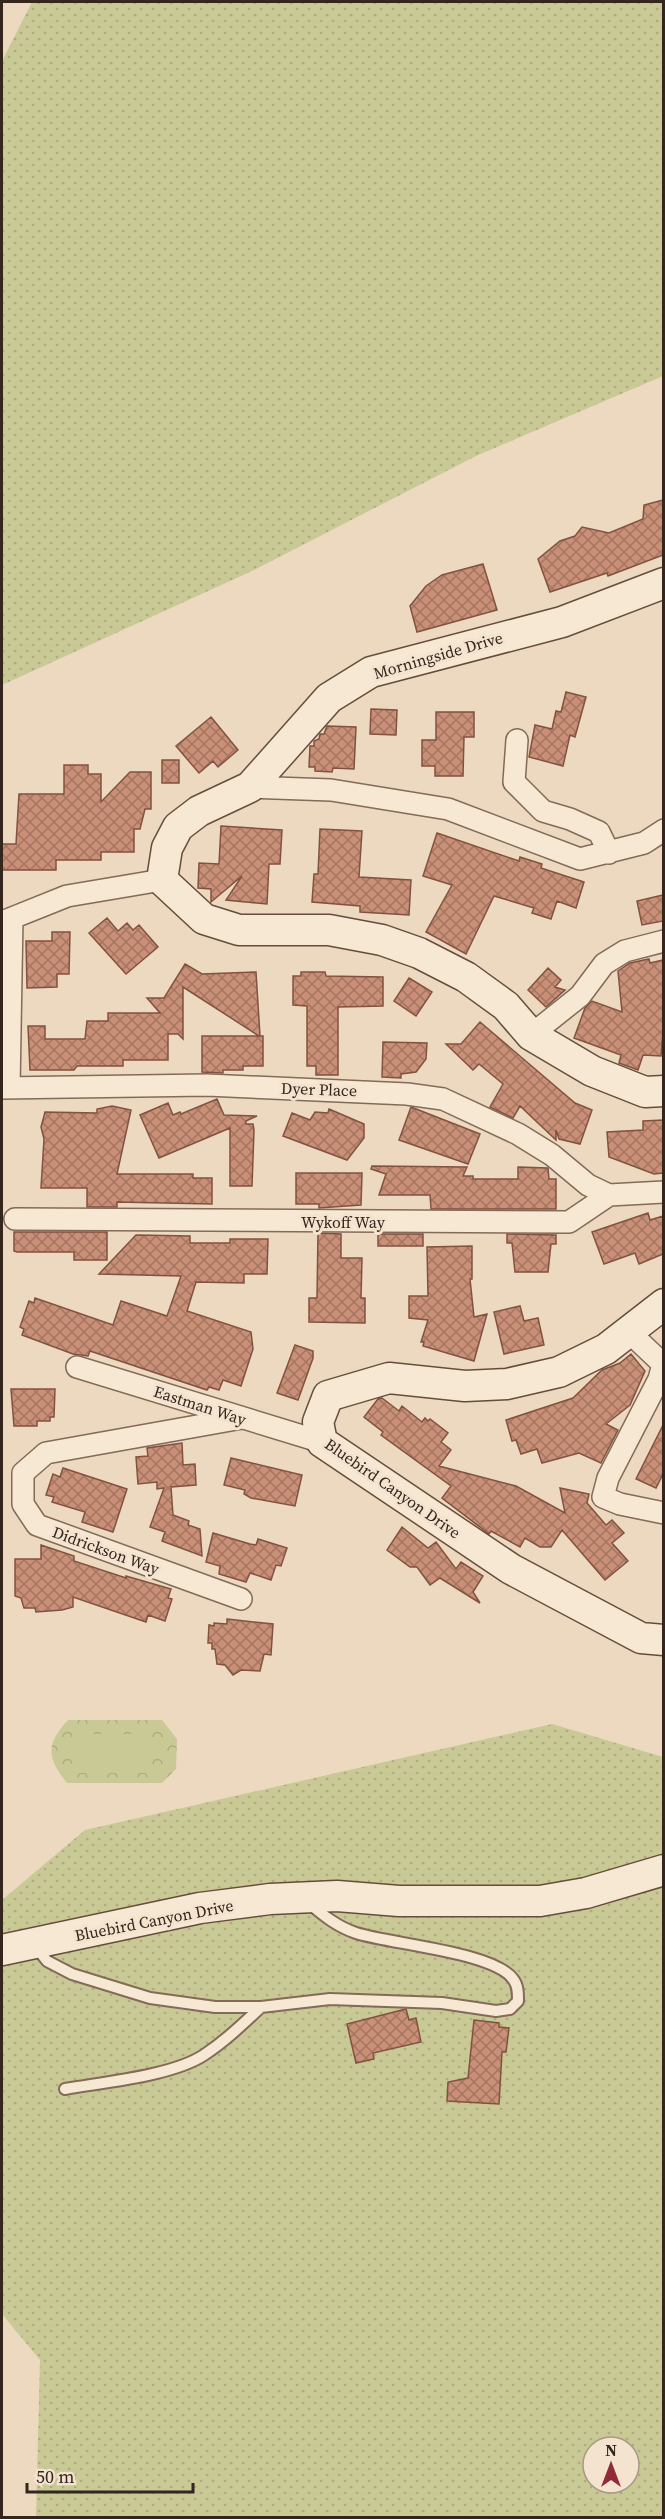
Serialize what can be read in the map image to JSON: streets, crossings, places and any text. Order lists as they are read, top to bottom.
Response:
{
  "streets": {
    "street": [
      "Morningside Drive",
      "Dyer Place",
      "Wykoff Way",
      "Eastman Way",
      "Bluebird Canyon Drive",
      "Didrickson Way"
    ]
  },
  "crossings": [
    ["Dyer Place", "Wykoff Way"],
    ["Eastman Way", "Bluebird Canyon Drive"],
    ["Eastman Way", "Didrickson Way"]
  ],
  "scale_bar": "50 m",
  "north": "top"
}
